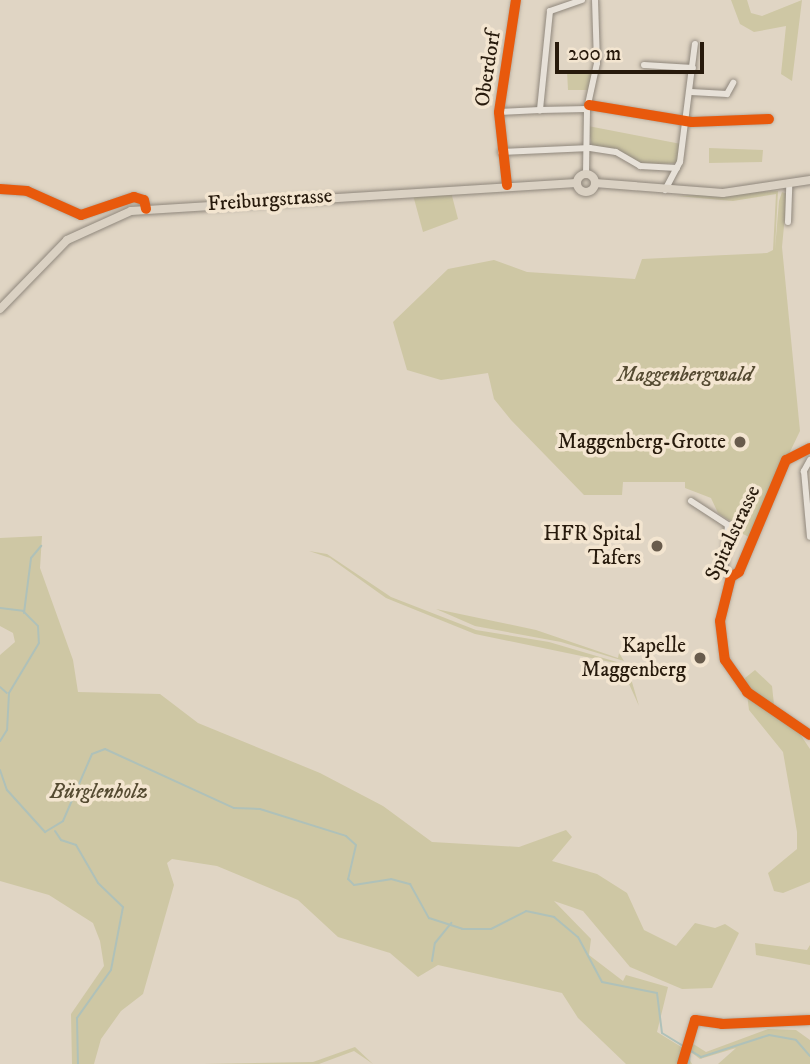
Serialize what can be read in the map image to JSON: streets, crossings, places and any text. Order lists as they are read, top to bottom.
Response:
{
  "streets": {
    "main road": ["Freiburgstrasse"],
    "street": ["Oberdorf", "Spitalstrasse"]
  },
  "crossings": [
    ["Oberdorf", "Freiburgstrasse"]
  ],
  "parks": ["Maggenbergwald", "Bürglenholz"],
  "places": ["Maggenberg-Grotte", "HFR Spital Tafers", "Kapelle Maggenberg"],
  "scale_bar": "200 m"
}
